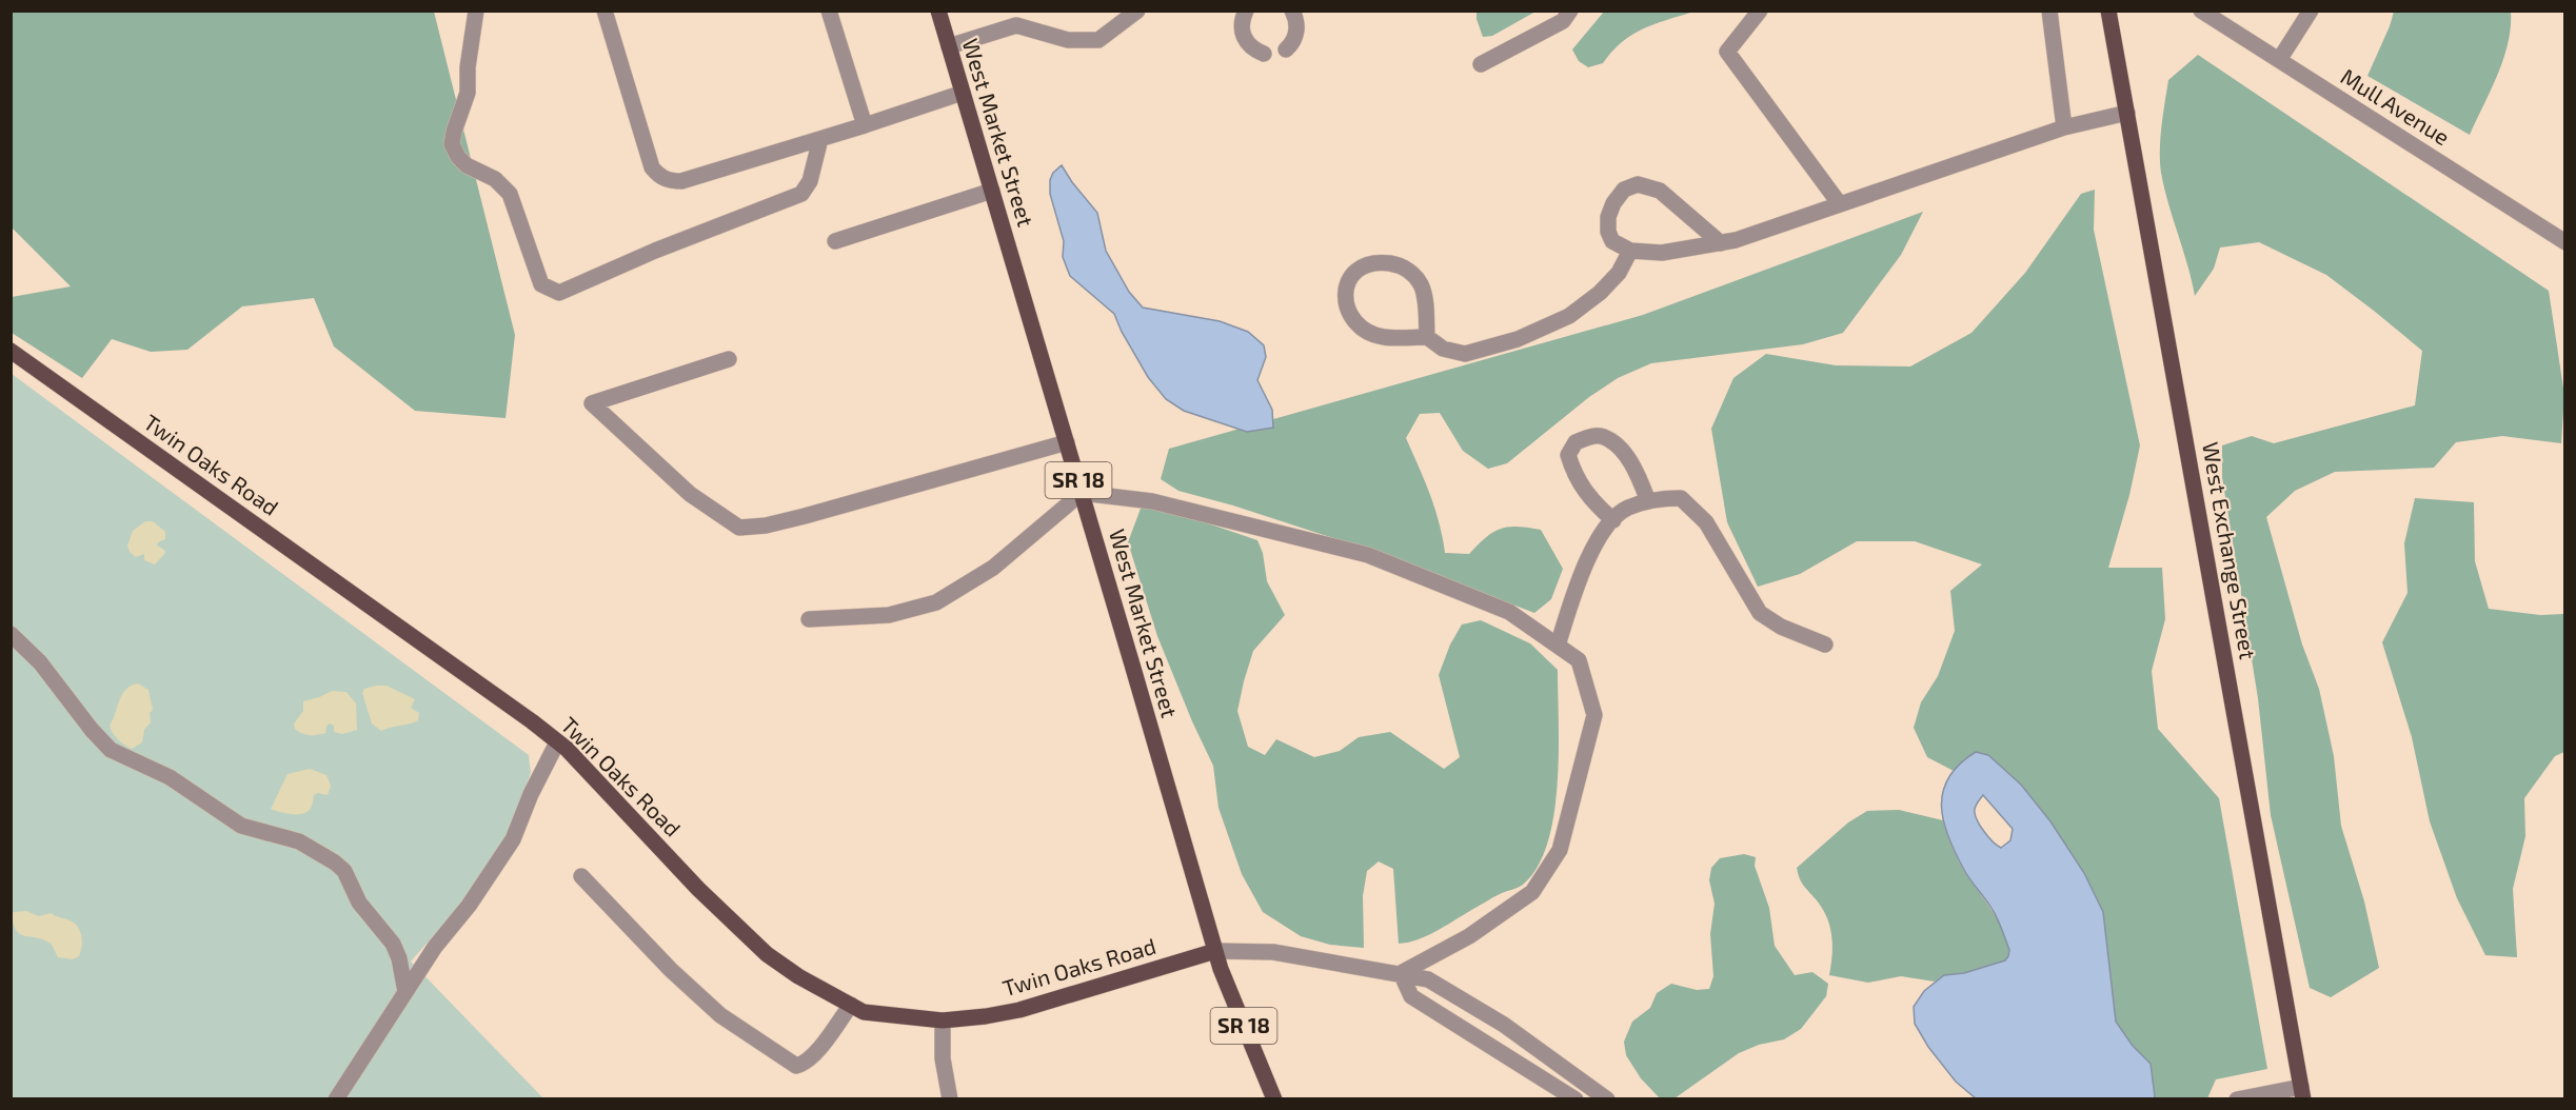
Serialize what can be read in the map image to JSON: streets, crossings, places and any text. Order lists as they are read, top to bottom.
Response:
{
  "streets": {
    "main road": [
      "West Market Street",
      "Twin Oaks Road",
      "SR 18",
      "West Exchange Street"
    ],
    "street": ["Mull Avenue"]
  },
  "crossings": [
    ["West Market Street", "Twin Oaks Road"]
  ]
}
